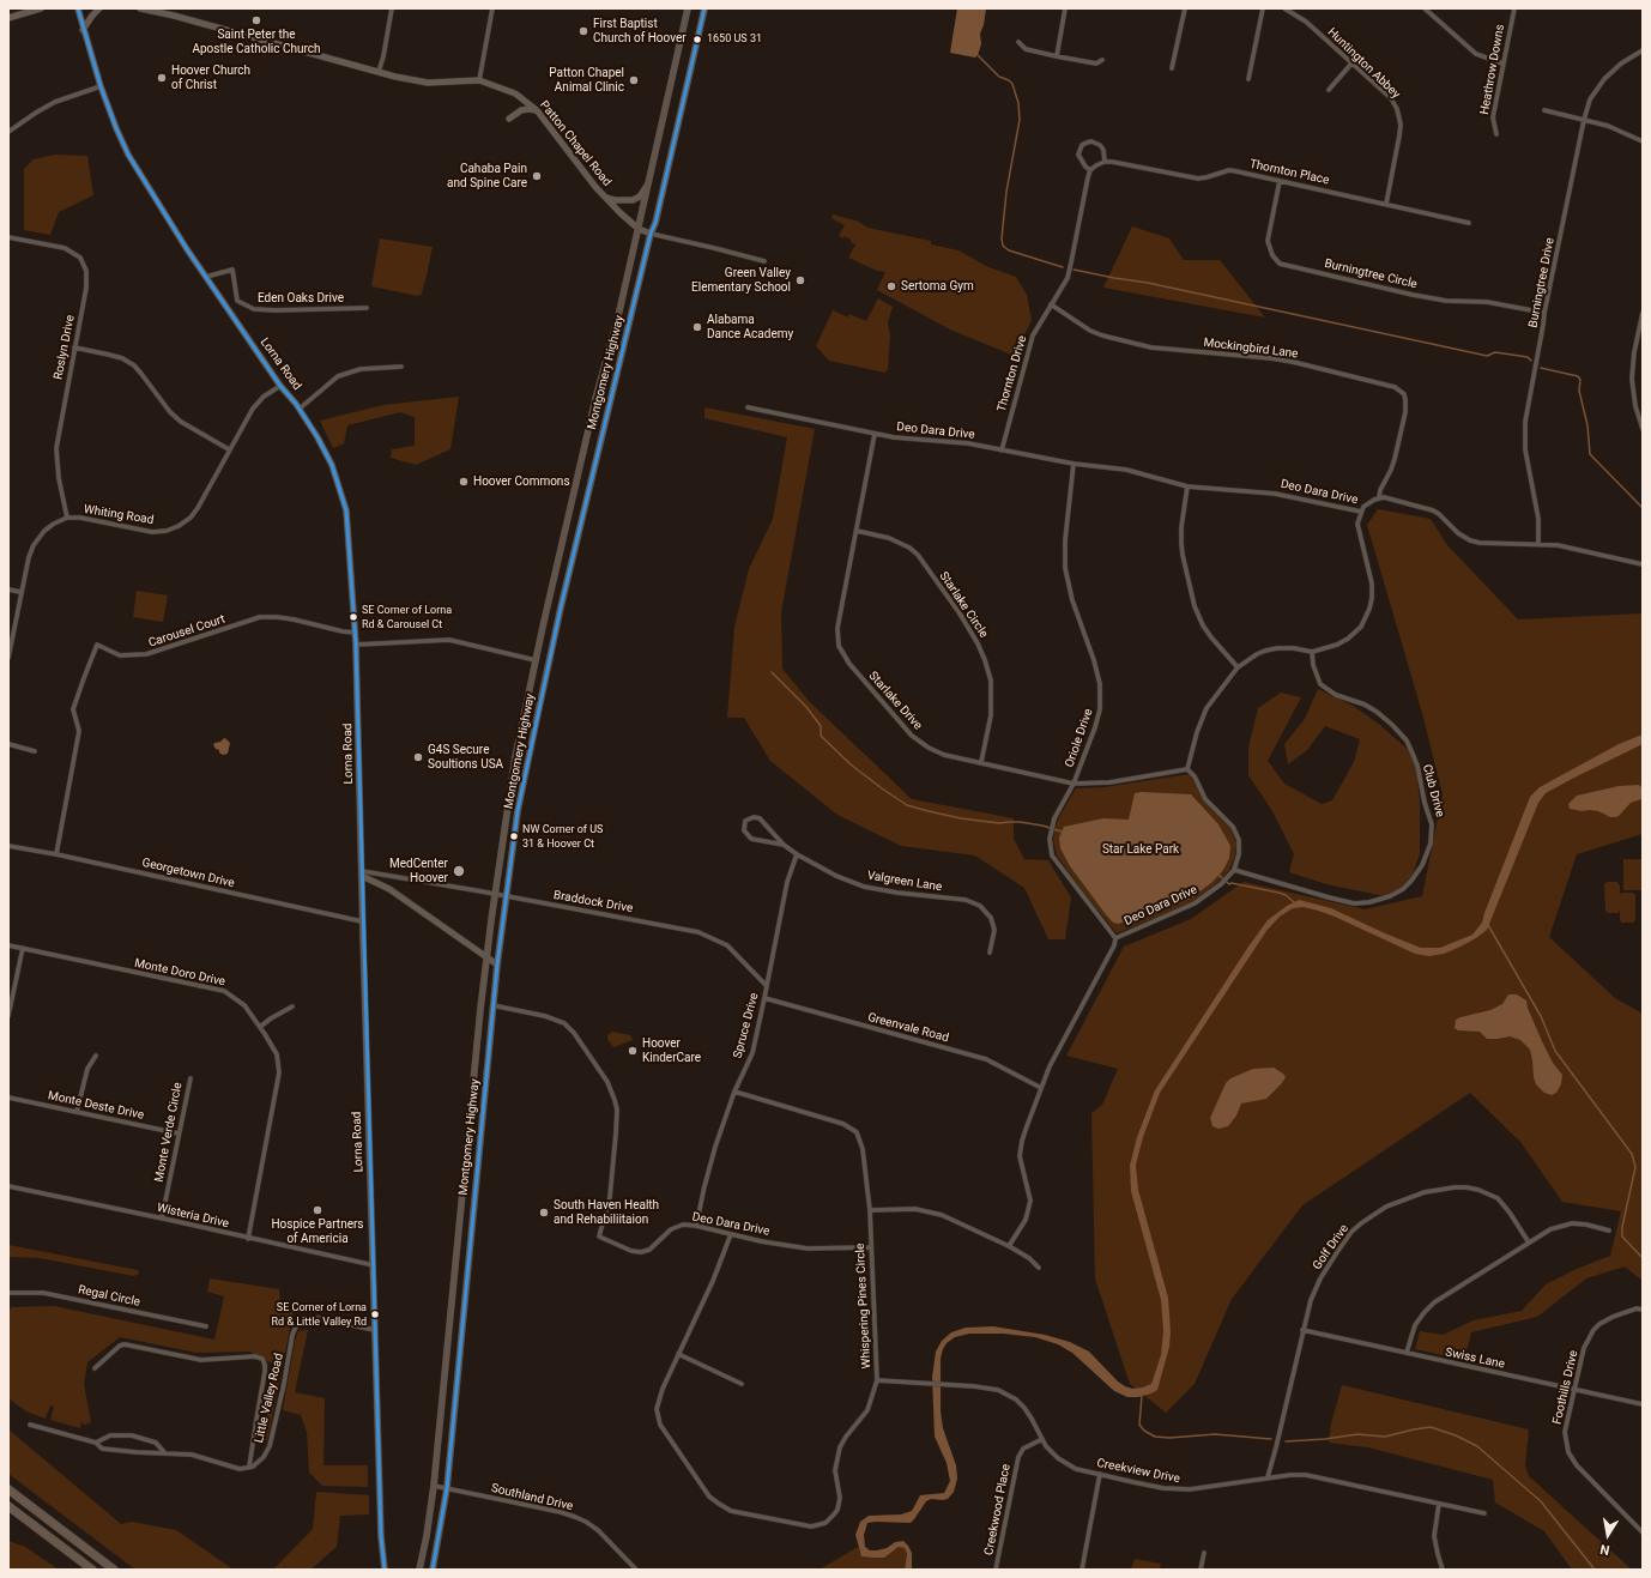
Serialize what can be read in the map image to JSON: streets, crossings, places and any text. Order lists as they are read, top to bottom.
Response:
{
  "streets": {
    "main road": ["Montgomery Highway"],
    "street": [
      "Huntington Abbey",
      "Heathrow Downs",
      "Patton Chapel Road",
      "Thornton Place",
      "Burningtree Circle",
      "Burningtree Drive",
      "Eden Oaks Drive",
      "Roslyn Drive",
      "Mockingbird Lane",
      "Lorna Road",
      "Thornton Drive",
      "Deo Dara Drive",
      "Whiting Road",
      "Starlake Circle",
      "Carousel Court",
      "Starlake Drive",
      "Oriole Drive",
      "Club Drive",
      "Georgetown Drive",
      "Valgreen Lane",
      "Braddock Drive",
      "Monte Doro Drive",
      "Spruce Drive",
      "Greenvale Road",
      "Monte Deste Drive",
      "Monte Verde Circle",
      "Wisteria Drive",
      "Golf Drive",
      "Regal Circle",
      "Whispering Pines Circle",
      "Swiss Lane",
      "Foothills Drive",
      "Little Valley Road",
      "Creekview Drive",
      "Southland Drive",
      "Creekwood Place"
    ]
  },
  "crossings": [
    ["Huntington Abbey", "Thornton Place"],
    ["Patton Chapel Road", "Montgomery Highway"],
    ["Thornton Place", "Burningtree Circle"],
    ["Thornton Place", "Thornton Drive"],
    ["Burningtree Circle", "Burningtree Drive"],
    ["Eden Oaks Drive", "Lorna Road"],
    ["Roslyn Drive", "Whiting Road"],
    ["Mockingbird Lane", "Thornton Drive"],
    ["Lorna Road", "Whiting Road"],
    ["Lorna Road", "Carousel Court"],
    ["Lorna Road", "Georgetown Drive"],
    ["Lorna Road", "Braddock Drive"],
    ["Lorna Road", "Wisteria Drive"],
    ["Lorna Road", "Little Valley Road"],
    ["Montgomery Highway", "Deo Dara Drive"],
    ["Montgomery Highway", "Braddock Drive"],
    ["Montgomery Highway", "Southland Drive"],
    ["Thornton Drive", "Deo Dara Drive"],
    ["Deo Dara Drive", "Starlake Drive"],
    ["Deo Dara Drive", "Oriole Drive"],
    ["Deo Dara Drive", "Club Drive"],
    ["Deo Dara Drive", "Spruce Drive"],
    ["Deo Dara Drive", "Greenvale Road"],
    ["Deo Dara Drive", "Whispering Pines Circle"],
    ["Starlake Circle", "Starlake Drive"],
    ["Carousel Court", "Georgetown Drive"],
    ["Starlake Drive", "Oriole Drive"],
    ["Valgreen Lane", "Spruce Drive"],
    ["Braddock Drive", "Spruce Drive"],
    ["Monte Doro Drive", "Wisteria Drive"],
    ["Spruce Drive", "Greenvale Road"],
    ["Spruce Drive", "Whispering Pines Circle"],
    ["Monte Deste Drive", "Monte Verde Circle"],
    ["Monte Verde Circle", "Wisteria Drive"],
    ["Golf Drive", "Swiss Lane"],
    ["Golf Drive", "Creekview Drive"],
    ["Whispering Pines Circle", "Creekview Drive"],
    ["Swiss Lane", "Foothills Drive"],
    ["Creekview Drive", "Creekwood Place"]
  ],
  "parks": ["Star Lake Park"],
  "places": [
    "Saint Peter the Apostle Catholic Church",
    "First Baptist Church of Hoover",
    "1650 US 31",
    "Hoover Church of Christ",
    "Patton Chapel Animal Clinic",
    "Cahaba Pain and Spine Care",
    "Green Valley Elementary School",
    "Sertoma Gym",
    "Alabama Dance Academy",
    "Hoover Commons",
    "SE Corner of Lorna Rd & Carousel Ct",
    "G4S Secure Soultions USA",
    "NW Corner of US 31 & Hoover Ct",
    "MedCenter Hoover",
    "Hoover KinderCare",
    "Hospice Partners of Americia",
    "South Haven Health and Rehabiliitaion",
    "SE Corner of Lorna Rd & Little Valley Rd"
  ],
  "north": "bottom"
}
